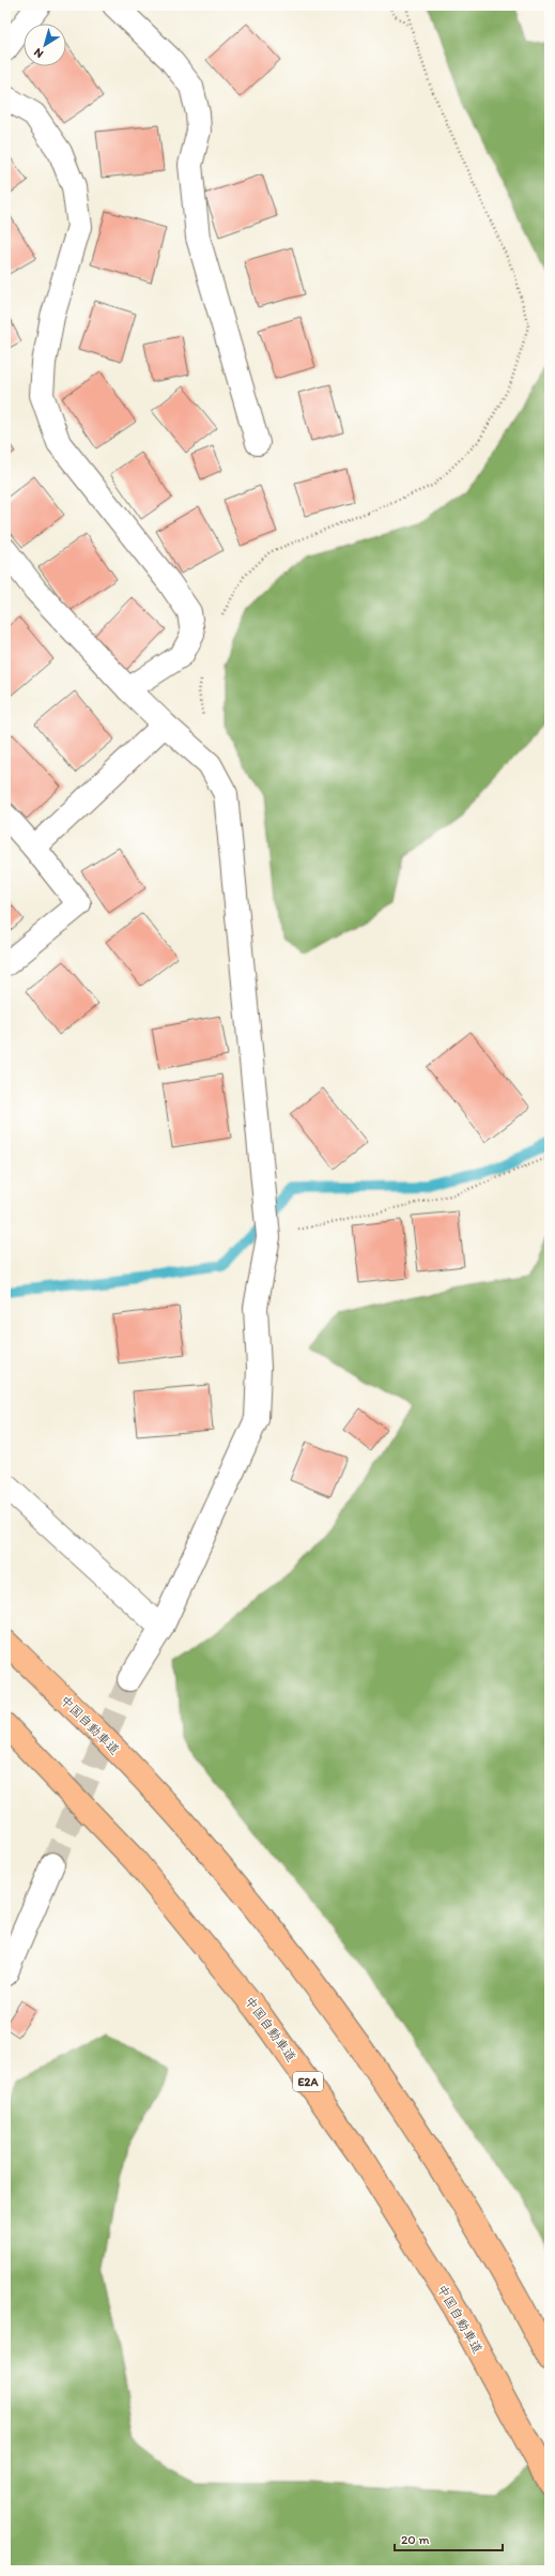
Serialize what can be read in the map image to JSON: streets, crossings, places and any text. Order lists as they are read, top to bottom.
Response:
{
  "streets": {
    "highway": ["中国自動車道", "E2A"]
  },
  "scale_bar": "20 m",
  "north": "bottom left"
}
